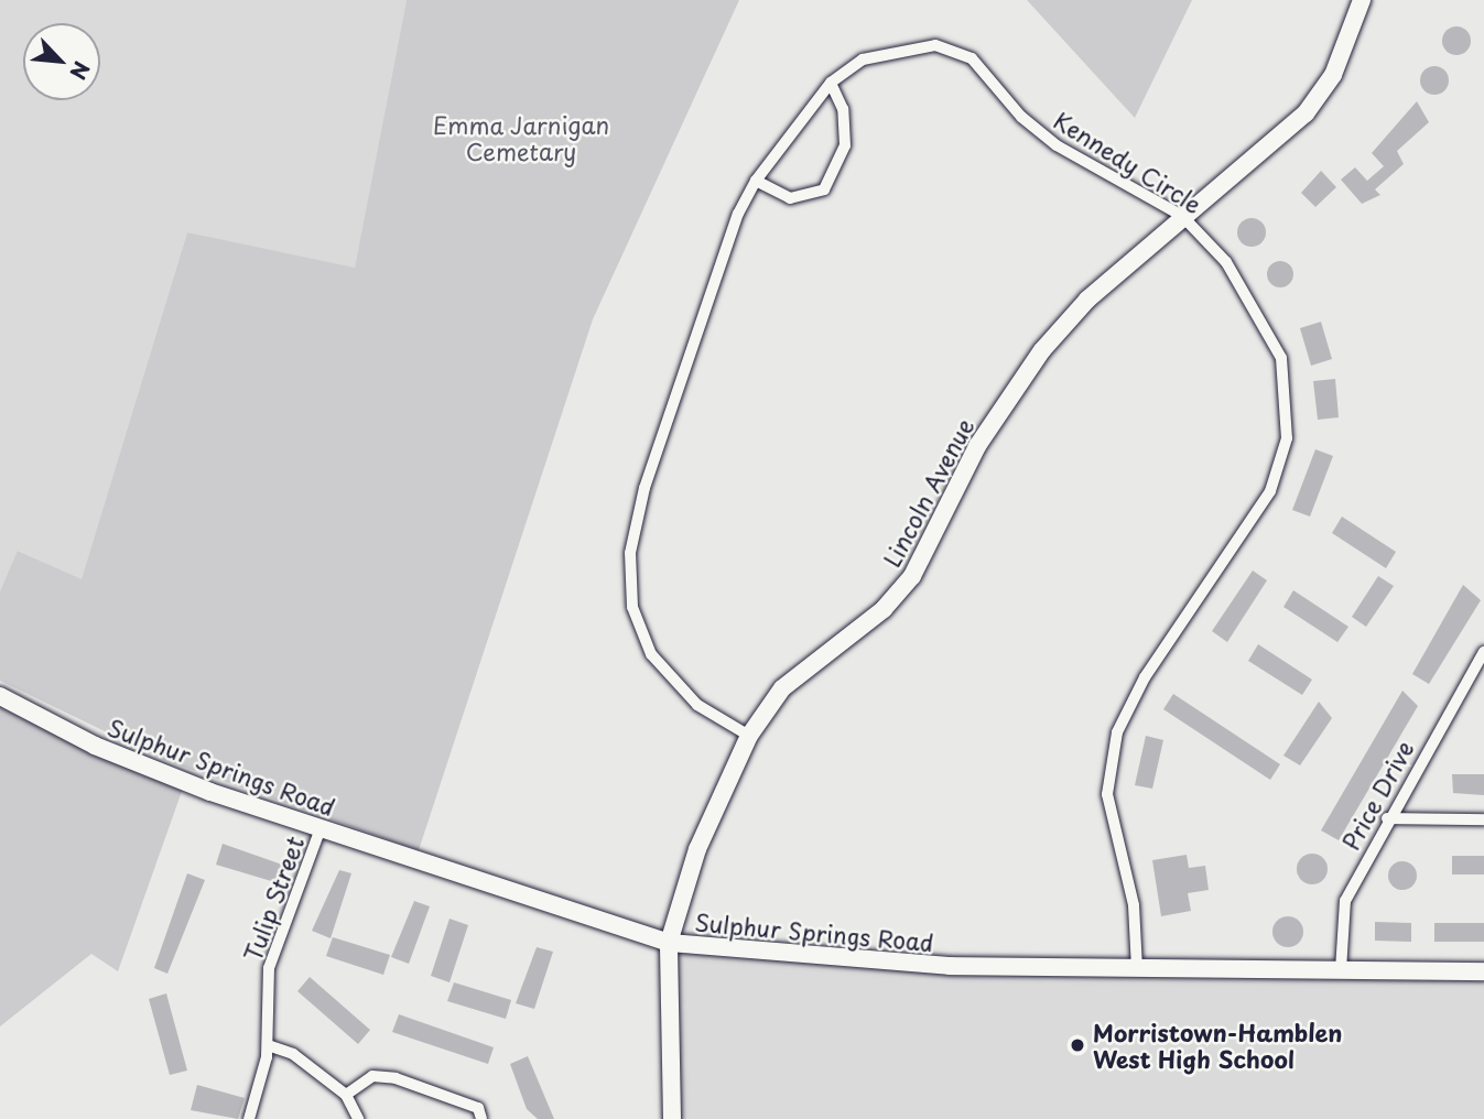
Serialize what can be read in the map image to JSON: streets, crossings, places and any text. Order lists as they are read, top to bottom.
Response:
{
  "streets": {
    "street": [
      "Kennedy Circle",
      "Lincoln Avenue",
      "Sulphur Springs Road",
      "Price Drive",
      "Tulip Street"
    ]
  },
  "crossings": [
    ["Kennedy Circle", "Lincoln Avenue"],
    ["Kennedy Circle", "Sulphur Springs Road"],
    ["Lincoln Avenue", "Sulphur Springs Road"],
    ["Sulphur Springs Road", "Price Drive"],
    ["Sulphur Springs Road", "Tulip Street"]
  ],
  "parks": ["Emma Jarnigan Cemetary"],
  "places": ["Morristown-Hamblen West High School"],
  "north": "bottom right"
}
